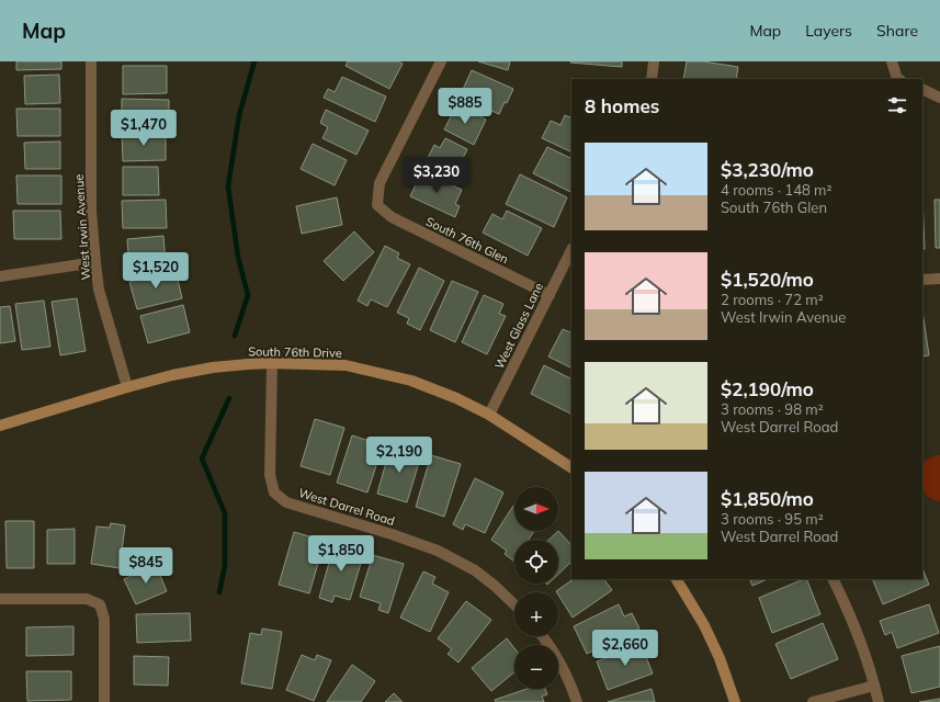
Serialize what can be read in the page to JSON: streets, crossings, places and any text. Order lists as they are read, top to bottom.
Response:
{
  "streets": {
    "street": [
      "West Irwin Avenue",
      "South 76th Glen",
      "West Glass Lane",
      "South 76th Drive",
      "West Darrel Road"
    ]
  },
  "crossings": [
    ["West Irwin Avenue", "South 76th Drive"],
    ["South 76th Glen", "West Glass Lane"],
    ["West Glass Lane", "South 76th Drive"],
    ["South 76th Drive", "West Darrel Road"]
  ],
  "north": "right",
  "page": {
    "header": "Map",
    "nav": ["Map", "Layers", "Share"],
    "heading": "8 homes",
    "price": [
      "$885",
      "$1,470",
      "$3,230",
      "$1,520",
      "$2,190",
      "$1,850",
      "$845",
      "$2,660"
    ],
    "list": [
      {
        "name": "$3,230/mo",
        "note": "4 rooms · 148 m² · South 76th Glen"
      },
      {
        "name": "$1,520/mo",
        "note": "2 rooms · 72 m² · West Irwin Avenue"
      },
      {
        "name": "$2,190/mo",
        "note": "3 rooms · 98 m² · West Darrel Road"
      },
      {
        "name": "$1,850/mo",
        "note": "3 rooms · 95 m² · West Darrel Road"
      }
    ],
    "map_buttons": ["+", "−"]
  }
}
